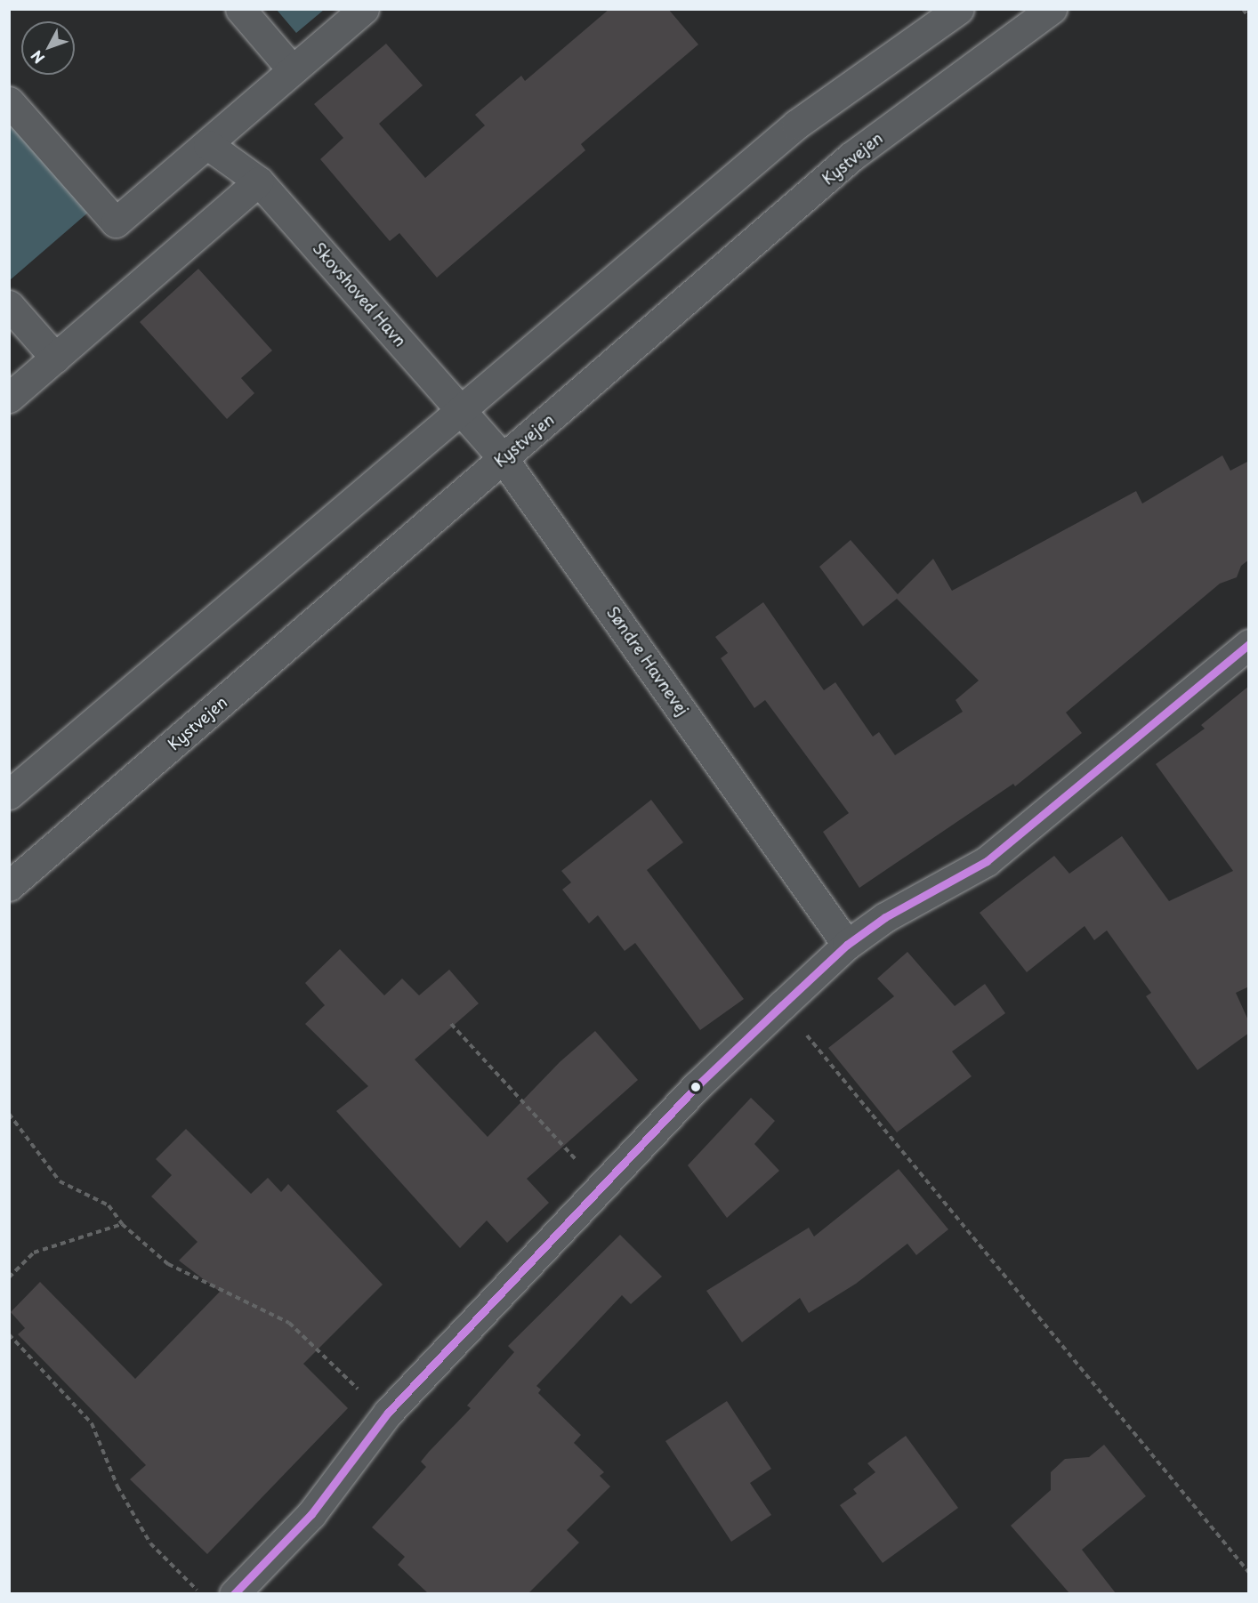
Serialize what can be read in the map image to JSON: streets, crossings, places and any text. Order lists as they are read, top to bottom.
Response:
{
  "streets": {
    "main road": ["Kystvejen", "Skovshoved Havn", "Søndre Havnevej"]
  },
  "crossings": [
    ["Kystvejen", "Søndre Havnevej"],
    ["Skovshoved Havn", "Søndre Havnevej"]
  ],
  "north": "bottom left"
}
